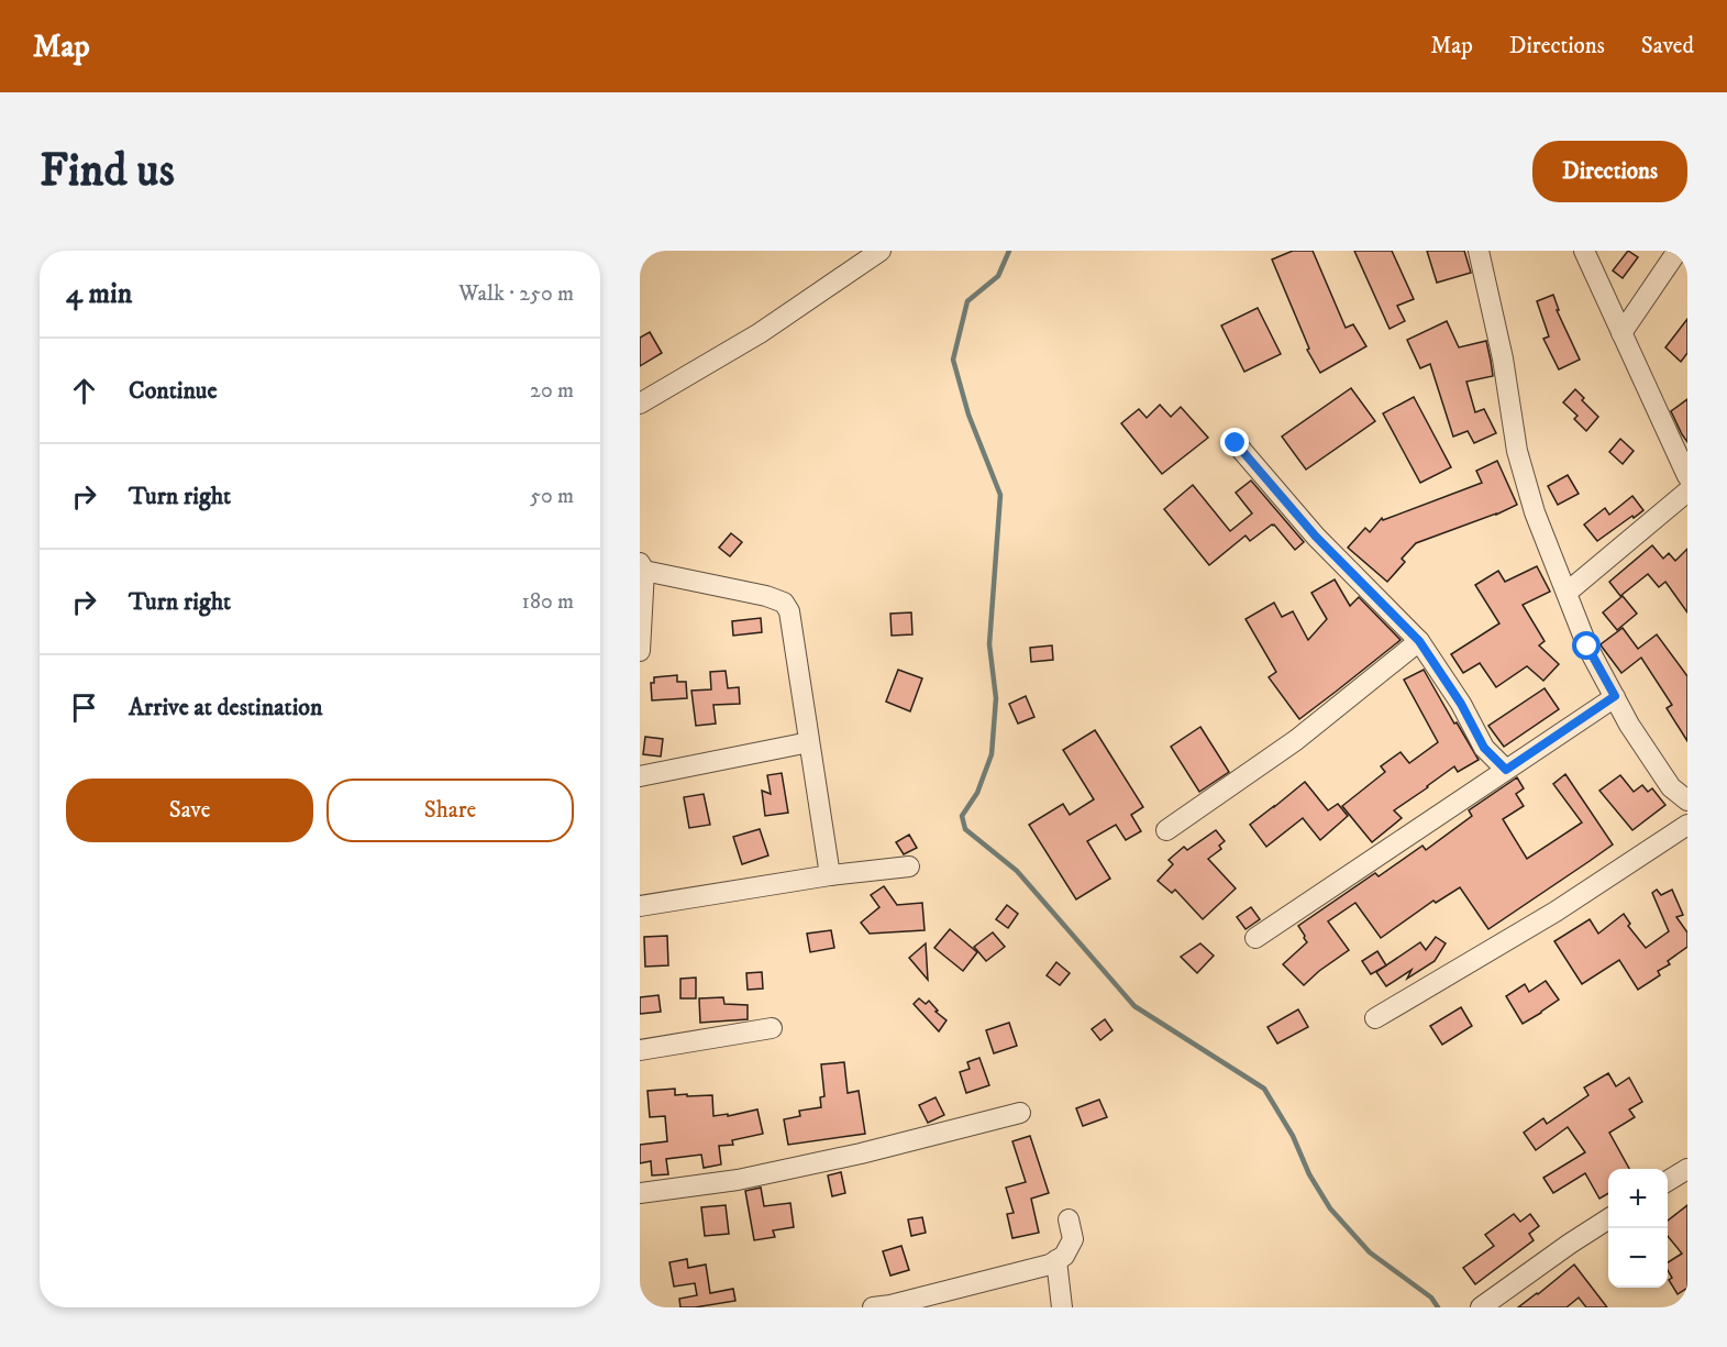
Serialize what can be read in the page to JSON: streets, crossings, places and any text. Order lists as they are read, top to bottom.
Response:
{
  "page": {
    "header": "Map",
    "nav": ["Map", "Directions", "Saved"],
    "buttons": [
      "Directions",
      ["Save", "Share"]
    ],
    "title": "Find us",
    "heading": ["4 min", "Walk · 250 m"],
    "list": [
      ["Continue", "20 m"],
      ["Turn right", "50 m"],
      ["Turn right", "180 m"],
      "Arrive at destination"
    ],
    "map_buttons": ["+", "−"]
  }
}
